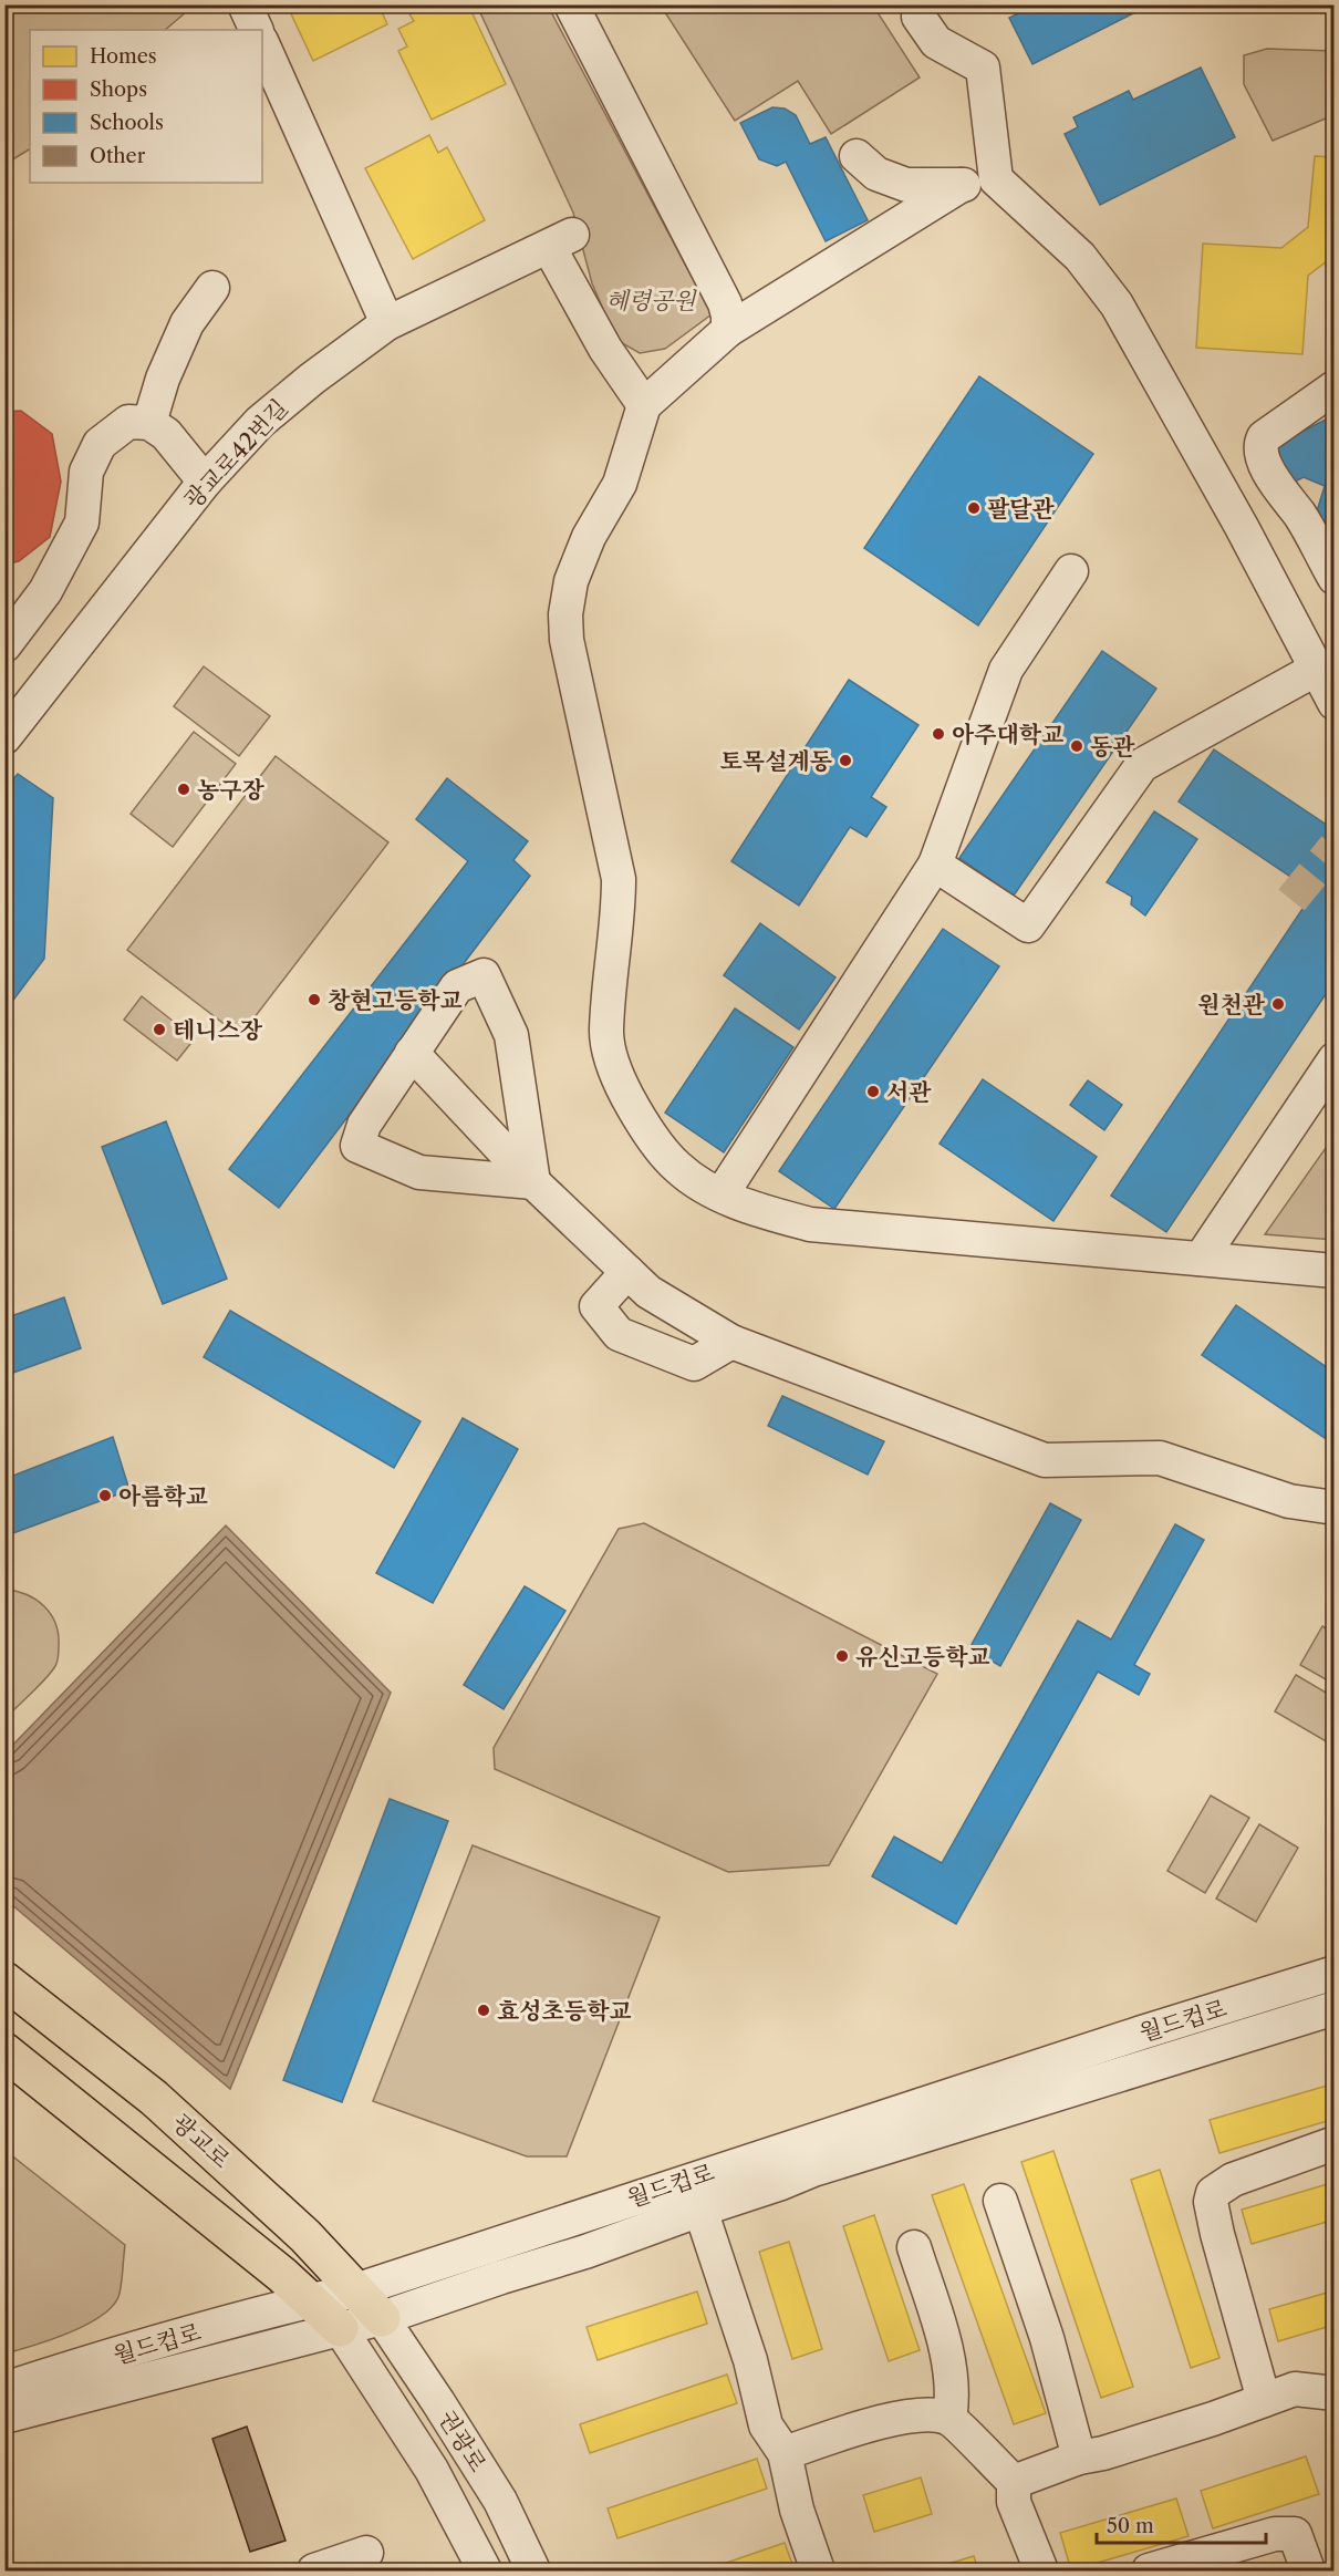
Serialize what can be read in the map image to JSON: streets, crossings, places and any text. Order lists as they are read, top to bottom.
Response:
{
  "streets": {
    "main road": ["광교로"],
    "street": ["광교로42번길", "월드컵로", "권광로"]
  },
  "crossings": [
    ["월드컵로", "광교로"],
    ["월드컵로", "권광로"],
    ["광교로", "권광로"]
  ],
  "parks": ["혜령공원"],
  "places": [
    "팔달관",
    "아주대학교",
    "동관",
    "토목설계동",
    "농구장",
    "창현고등학교",
    "원천관",
    "테니스장",
    "서관",
    "아름학교",
    "유신고등학교",
    "효성초등학교"
  ],
  "legend": [
    "Homes",
    "Shops",
    "Schools",
    "Other"
  ],
  "scale_bar": "50 m"
}
